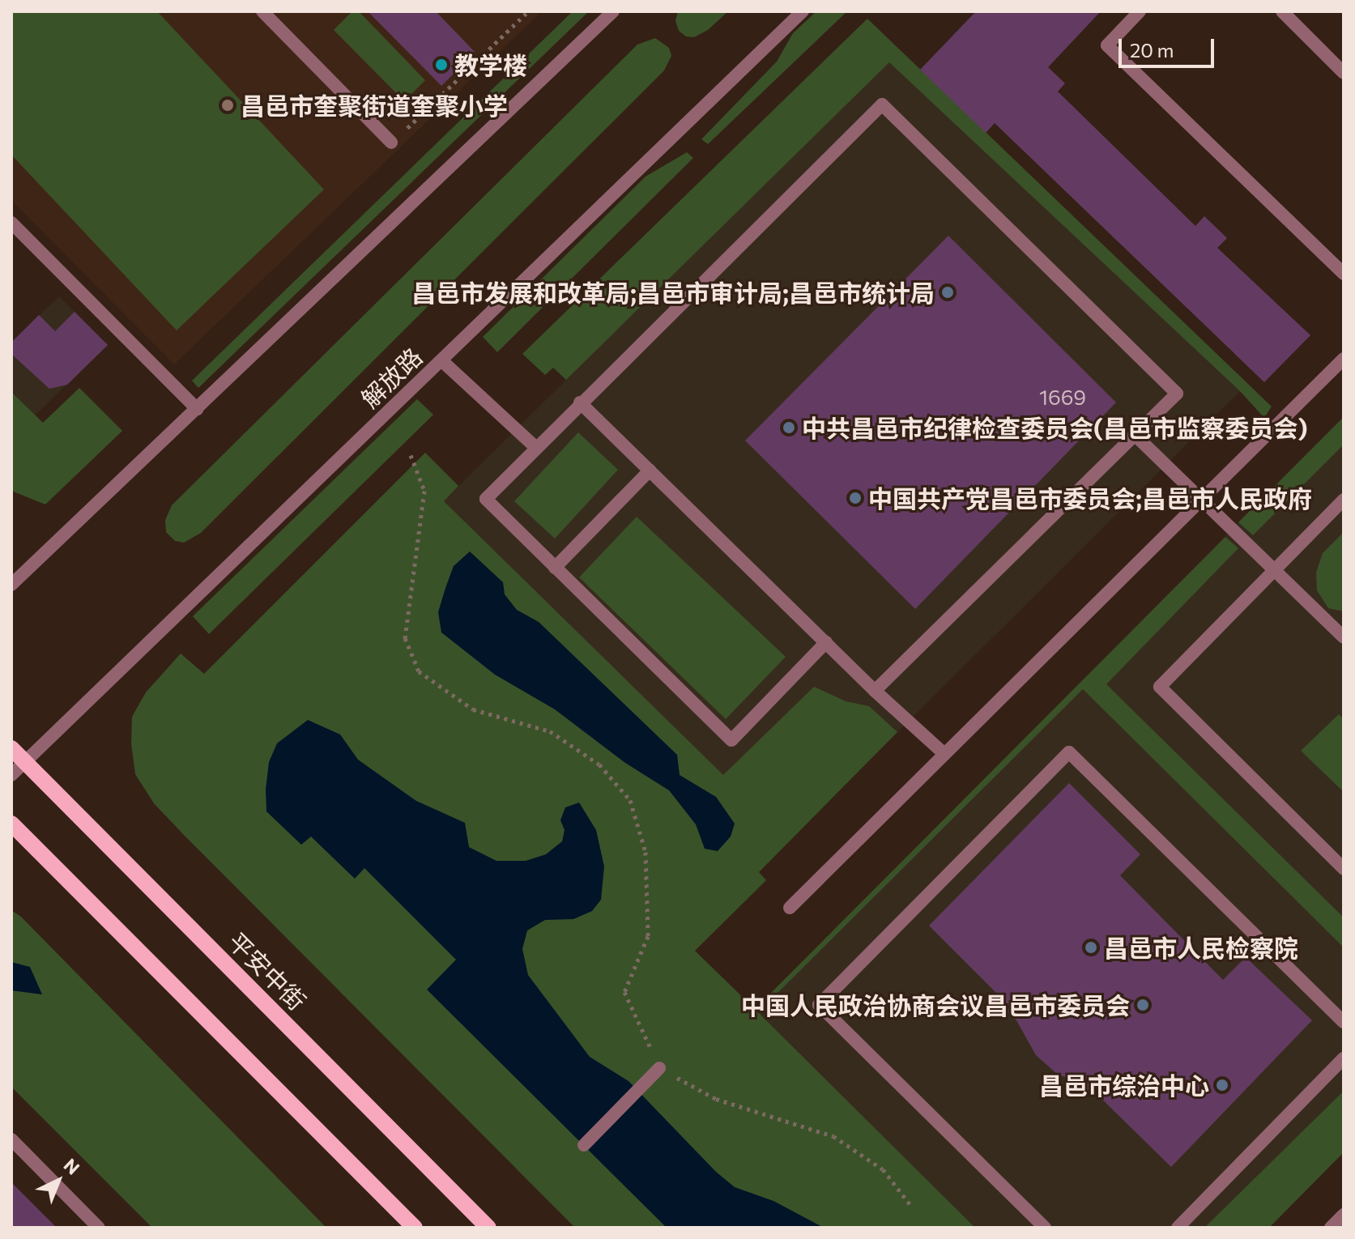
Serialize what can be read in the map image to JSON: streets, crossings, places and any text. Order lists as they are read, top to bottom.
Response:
{
  "streets": {
    "main road": ["平安中街"],
    "street": ["解放路"]
  },
  "crossings": [
    ["解放路", "平安中街"]
  ],
  "places": [
    "教学楼",
    "昌邑市奎聚街道奎聚小学",
    "昌邑市发展和改革局;昌邑市审计局;昌邑市统计局",
    "中共昌邑市纪律检查委员会(昌邑市监察委员会)",
    "中国共产党昌邑市委员会;昌邑市人民政府",
    "昌邑市人民检察院",
    "中国人民政治协商会议昌邑市委员会",
    "昌邑市综治中心"
  ],
  "house_numbers": ["1669"],
  "scale_bar": "20 m",
  "north": "top right"
}
